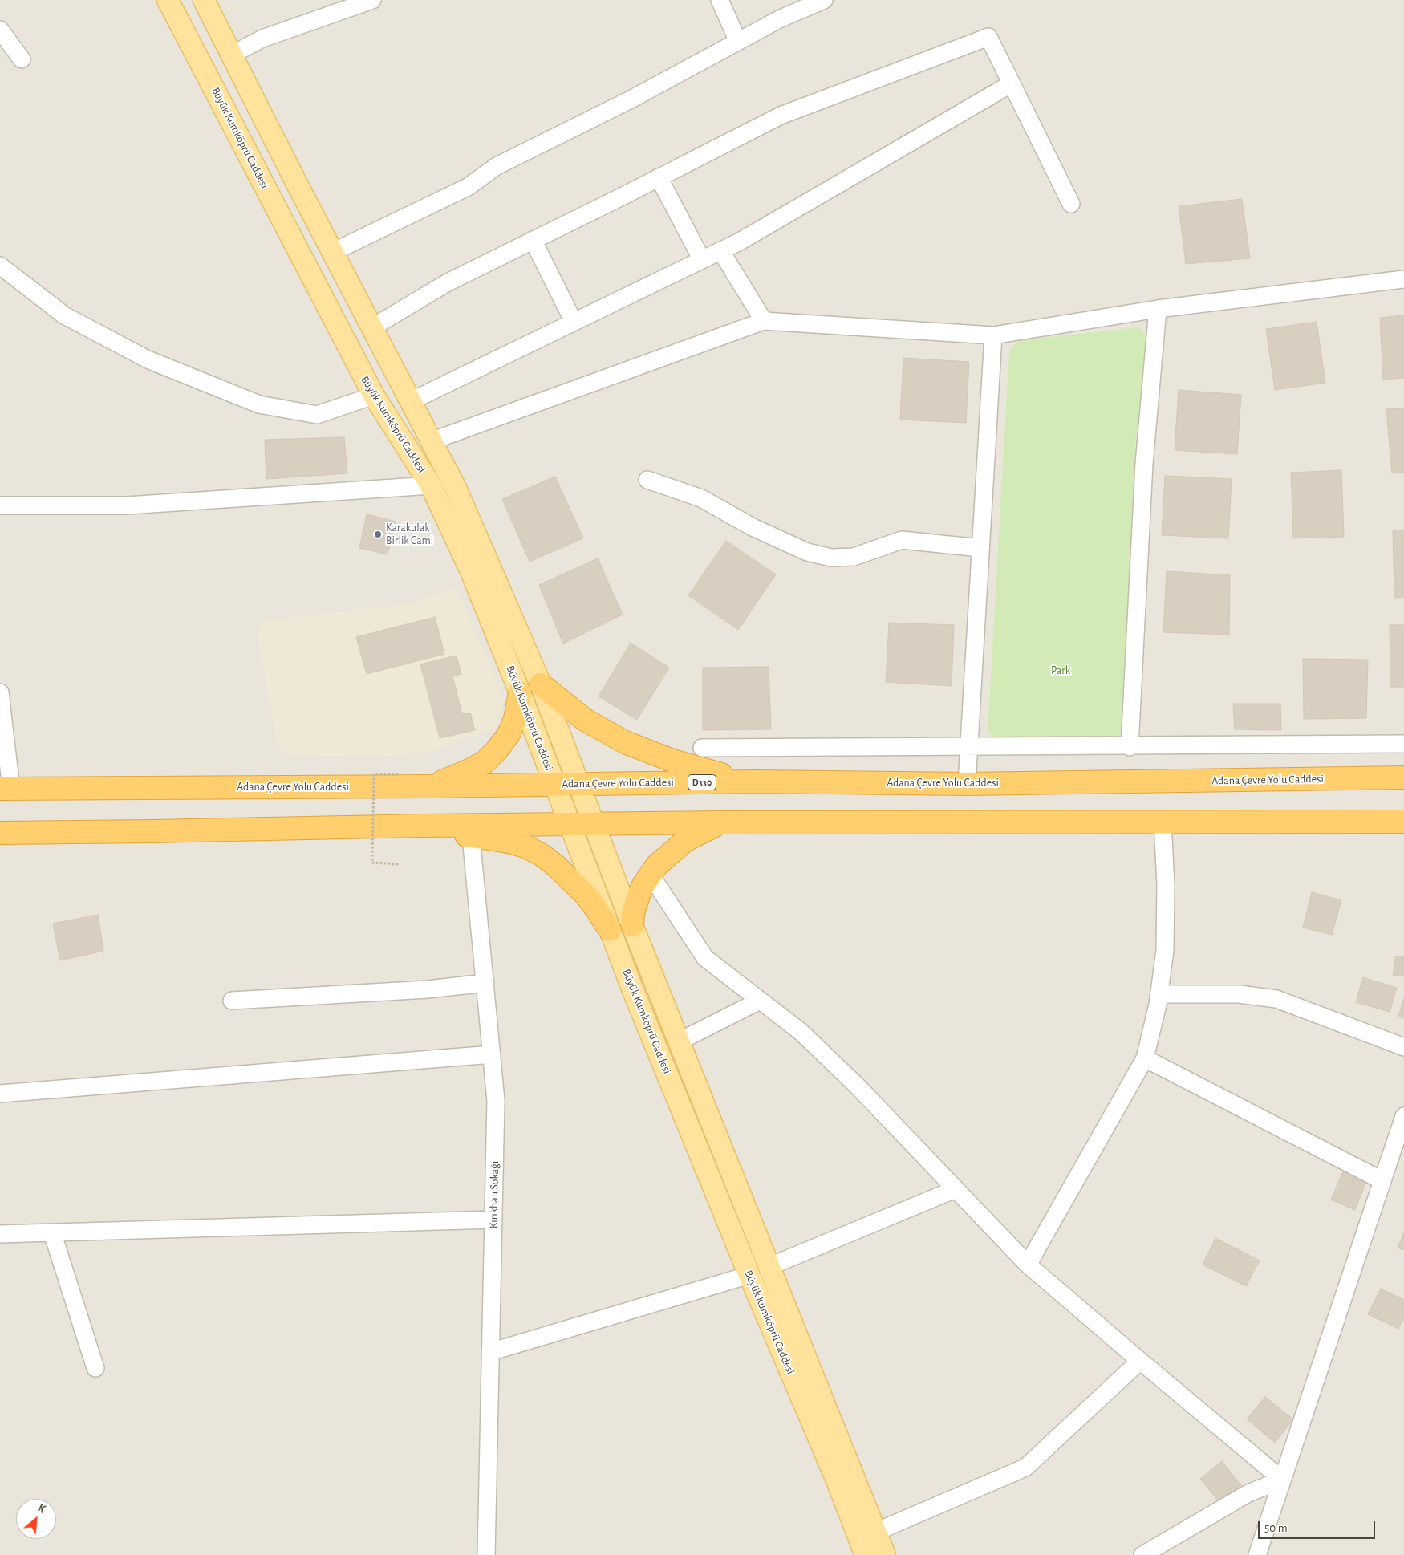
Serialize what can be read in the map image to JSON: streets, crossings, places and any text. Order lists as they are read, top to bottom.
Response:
{
  "streets": {
    "highway": ["Adana Çevre Yolu Caddesi", "D330"],
    "main road": ["Büyük Kumköprü Caddesi"],
    "street": ["Kırıkhan Sokağı"]
  },
  "crossings": [
    ["Büyük Kumköprü Caddesi", "Adana Çevre Yolu Caddesi"]
  ],
  "parks": ["Park"],
  "places": ["Karakulak Birlik Cami"],
  "scale_bar": "50 m",
  "north": "top right"
}
